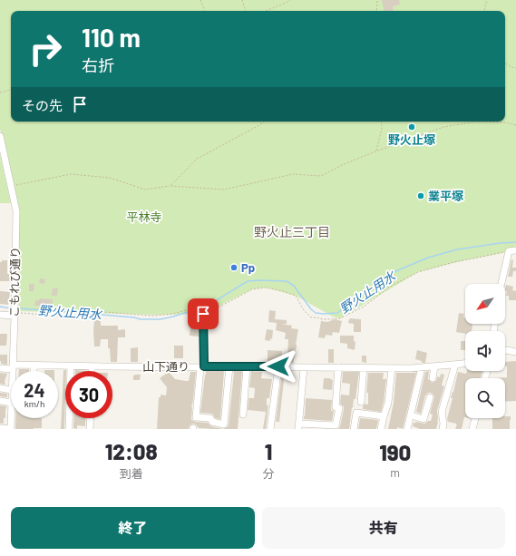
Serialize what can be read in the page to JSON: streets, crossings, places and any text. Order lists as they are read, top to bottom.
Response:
{
  "streets": {
    "street": ["こもれび通り", "山下通り"]
  },
  "crossings": [
    ["こもれび通り", "山下通り"]
  ],
  "districts": ["野火止三丁目"],
  "water": ["野火止用水"],
  "parks": ["平林寺"],
  "places": ["野火止塚", "業平塚", "Pp"],
  "north": "bottom left",
  "page": {
    "turn": ["110 m", "右折"],
    "then": "その先",
    "speed": "24 km/h",
    "limit": "30",
    "eta": [
      "12:08",
      "到着",
      "1",
      "分",
      "190",
      "m"
    ],
    "buttons": ["終了", "共有"]
  }
}
